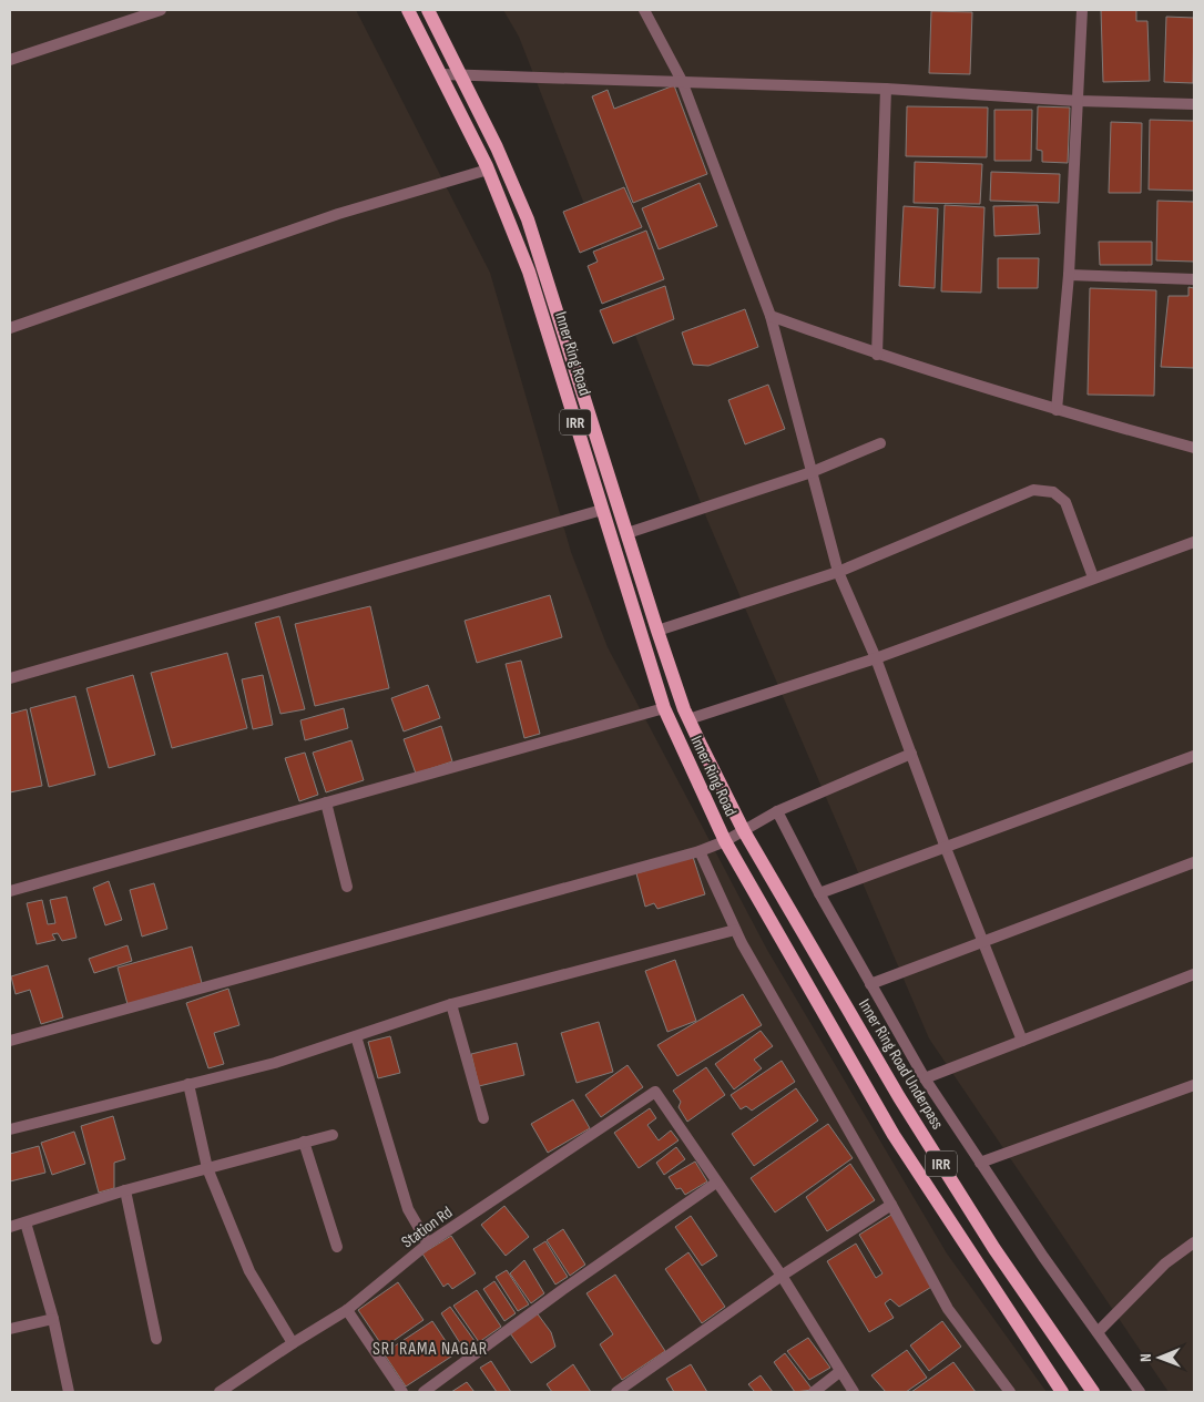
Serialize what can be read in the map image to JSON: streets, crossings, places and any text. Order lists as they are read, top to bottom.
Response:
{
  "streets": {
    "main road": ["Inner Ring Road", "IRR", "Inner Ring Road Underpass"],
    "street": ["Station Rd"]
  },
  "crossings": [
    ["Inner Ring Road", "IRR"],
    ["Inner Ring Road", "Inner Ring Road Underpass"]
  ],
  "districts": ["SRI RAMA NAGAR"],
  "north": "left"
}
